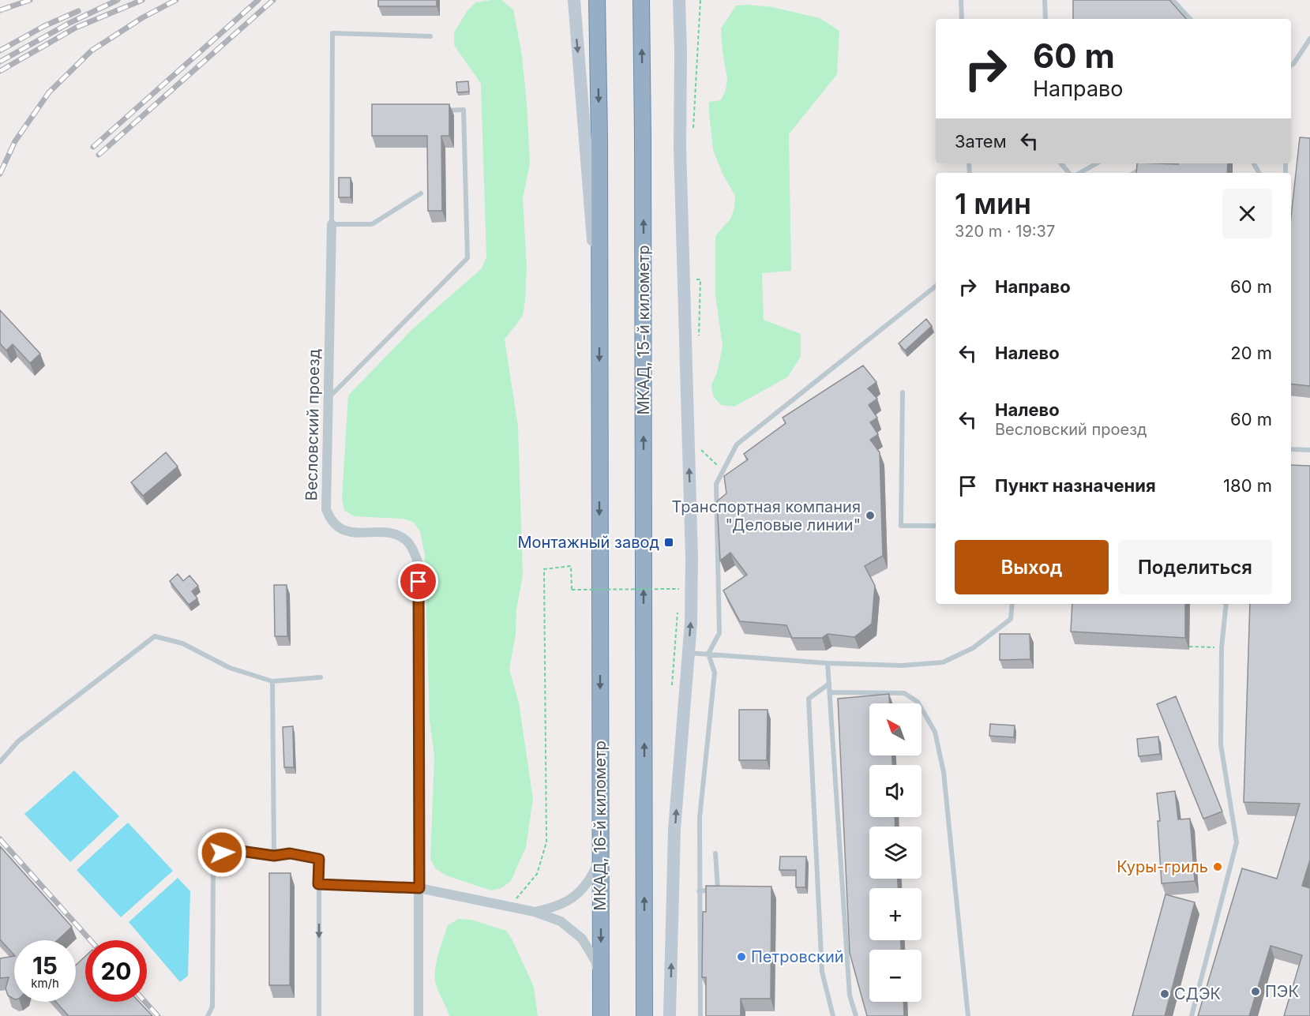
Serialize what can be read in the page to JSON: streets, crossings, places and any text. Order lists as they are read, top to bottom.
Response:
{
  "streets": {
    "highway": ["МКАД, 15-й километр", "МКАД, 16-й километр"],
    "street": ["Весловский проезд"]
  },
  "one_way": ["МКАД, 16-й километр"],
  "places": {
    "other": [
      "Транспортная компания \"Деловые линии\"",
      "Куры-гриль",
      "Петровский",
      "ПЭК",
      "СДЭК"
    ],
    "transit": ["Монтажный завод"]
  },
  "north": "top left",
  "page": {
    "turn": ["60 m", "Направо"],
    "then": "Затем",
    "heading": ["1 мин", "320 m · 19:37"],
    "list": [
      {
        "name": "Направо",
        "value": "60 m"
      },
      {
        "name": "Налево",
        "value": "20 m"
      },
      {
        "name": "Налево",
        "note": "Весловский проезд",
        "value": "60 m"
      },
      {
        "name": "Пункт назначения",
        "value": "180 m"
      }
    ],
    "buttons": ["Выход", "Поделиться"],
    "map_buttons": ["+", "−"],
    "speed": "15 km/h",
    "limit": "20"
  }
}
